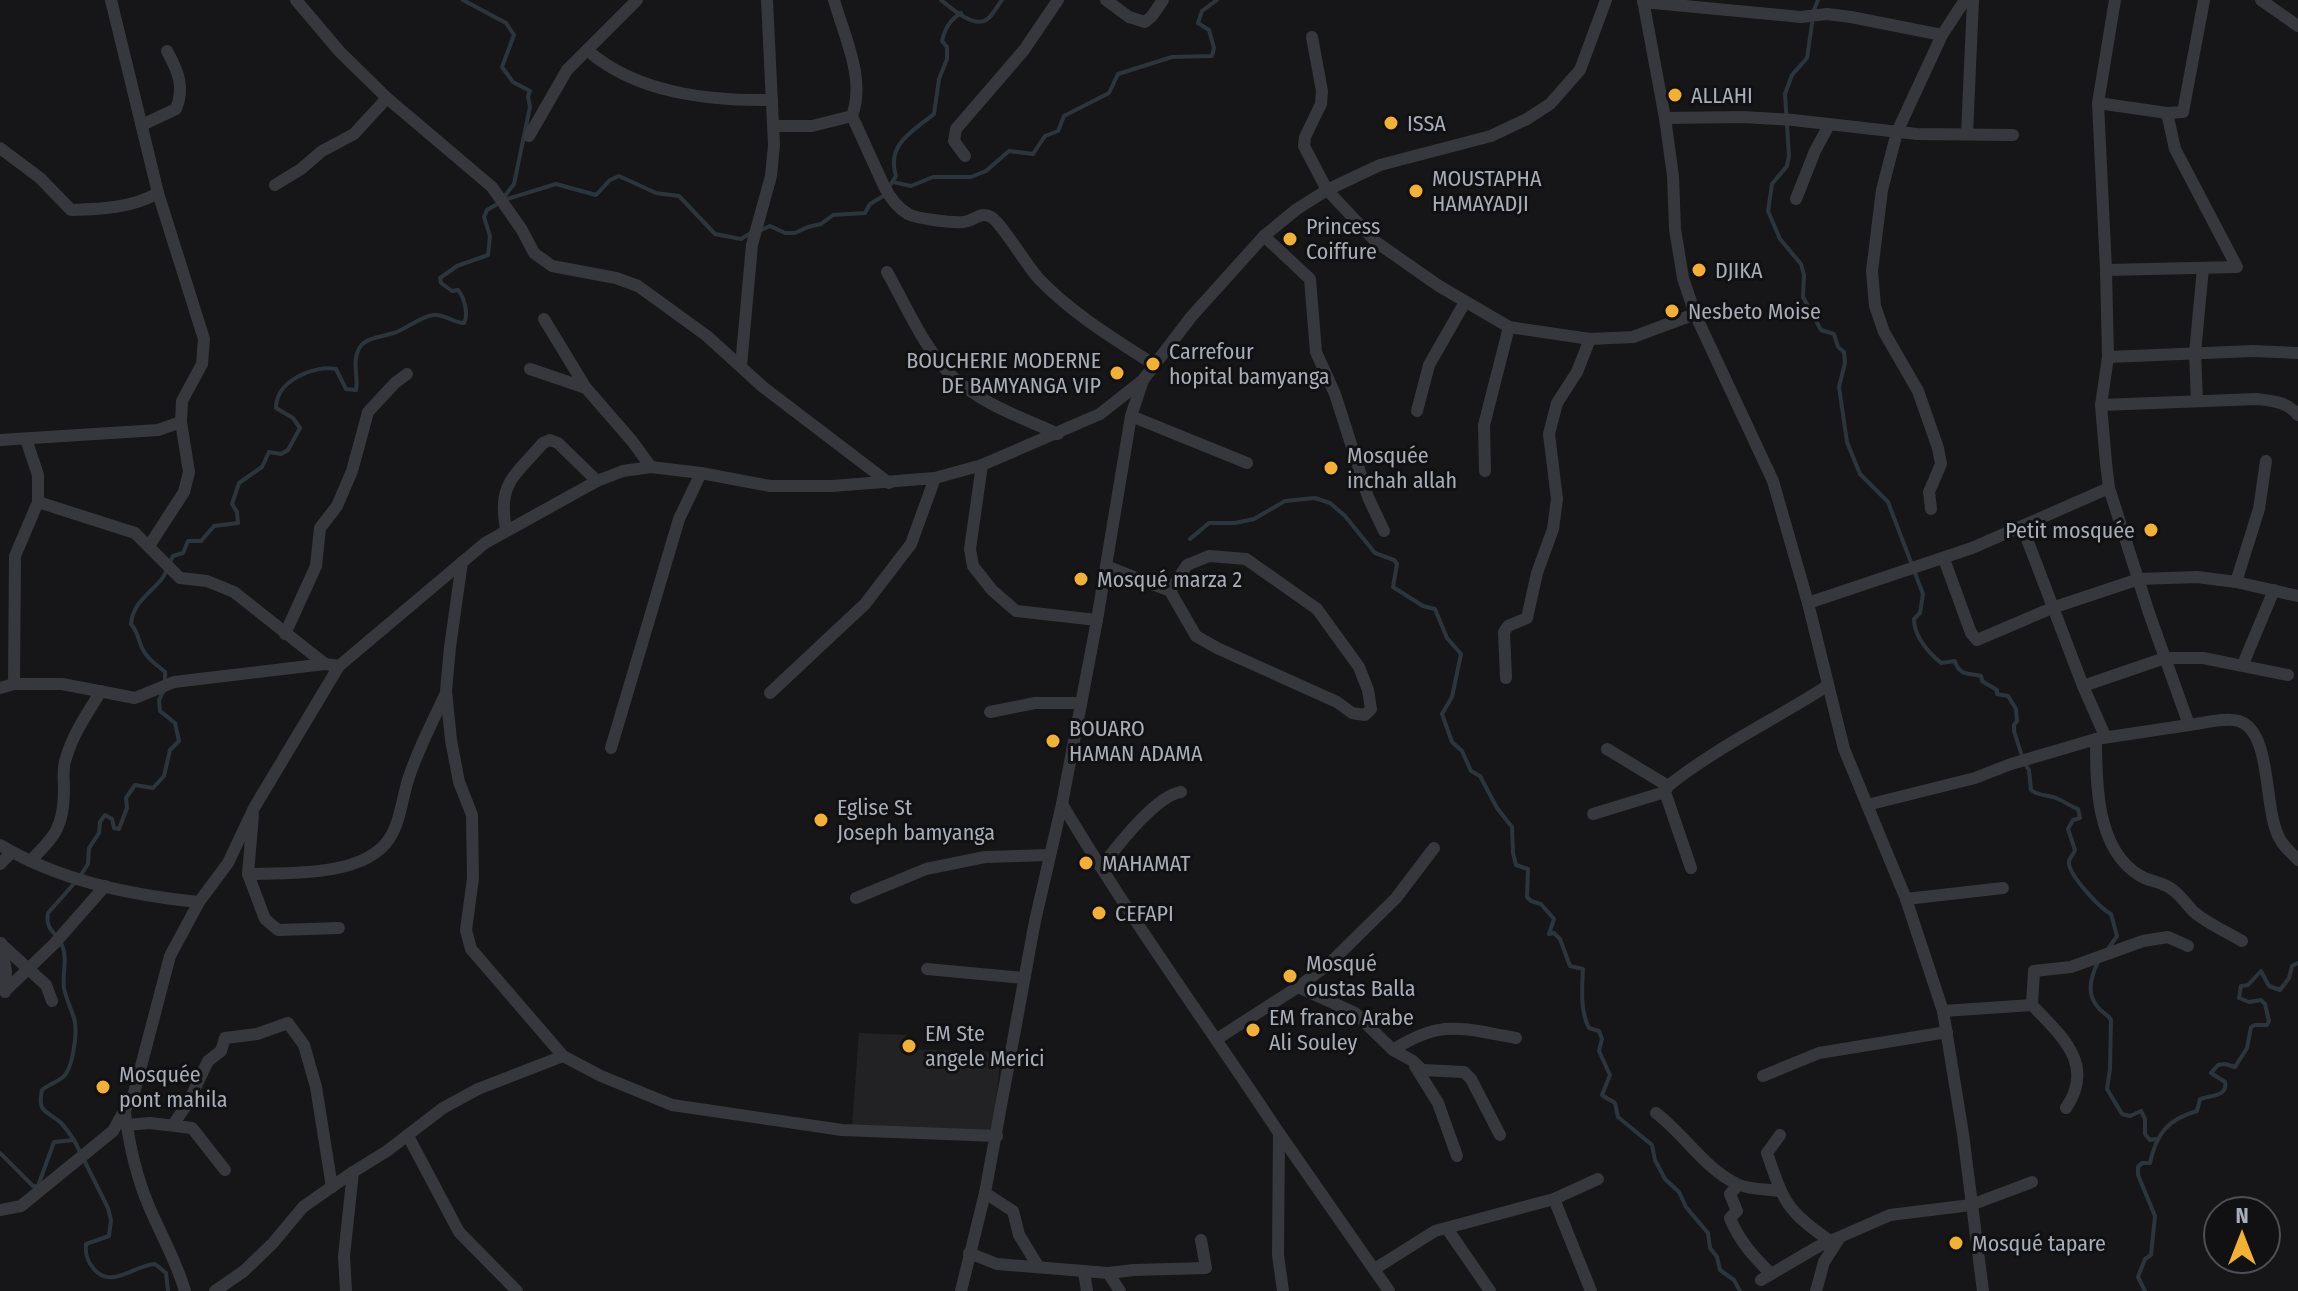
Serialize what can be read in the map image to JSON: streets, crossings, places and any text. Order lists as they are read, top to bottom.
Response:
{
  "places": [
    "ALLAHI",
    "ISSA",
    "MOUSTAPHA HAMAYADJI",
    "Princess Coiffure",
    "DJIKA",
    "Nesbeto Moise",
    "Carrefour hopital bamyanga",
    "BOUCHERIE MODERNE DE BAMYANGA VIP",
    "Mosquée inchah allah",
    "Petit mosquée",
    "Mosqué marza 2",
    "BOUARO HAMAN ADAMA",
    "Eglise St Joseph bamyanga",
    "MAHAMAT",
    "CEFAPI",
    "Mosqué oustas Balla",
    "EM franco Arabe Ali Souley",
    "EM Ste angele Merici",
    "Mosquée pont mahila",
    "Mosqué tapare"
  ],
  "north": "top"
}
